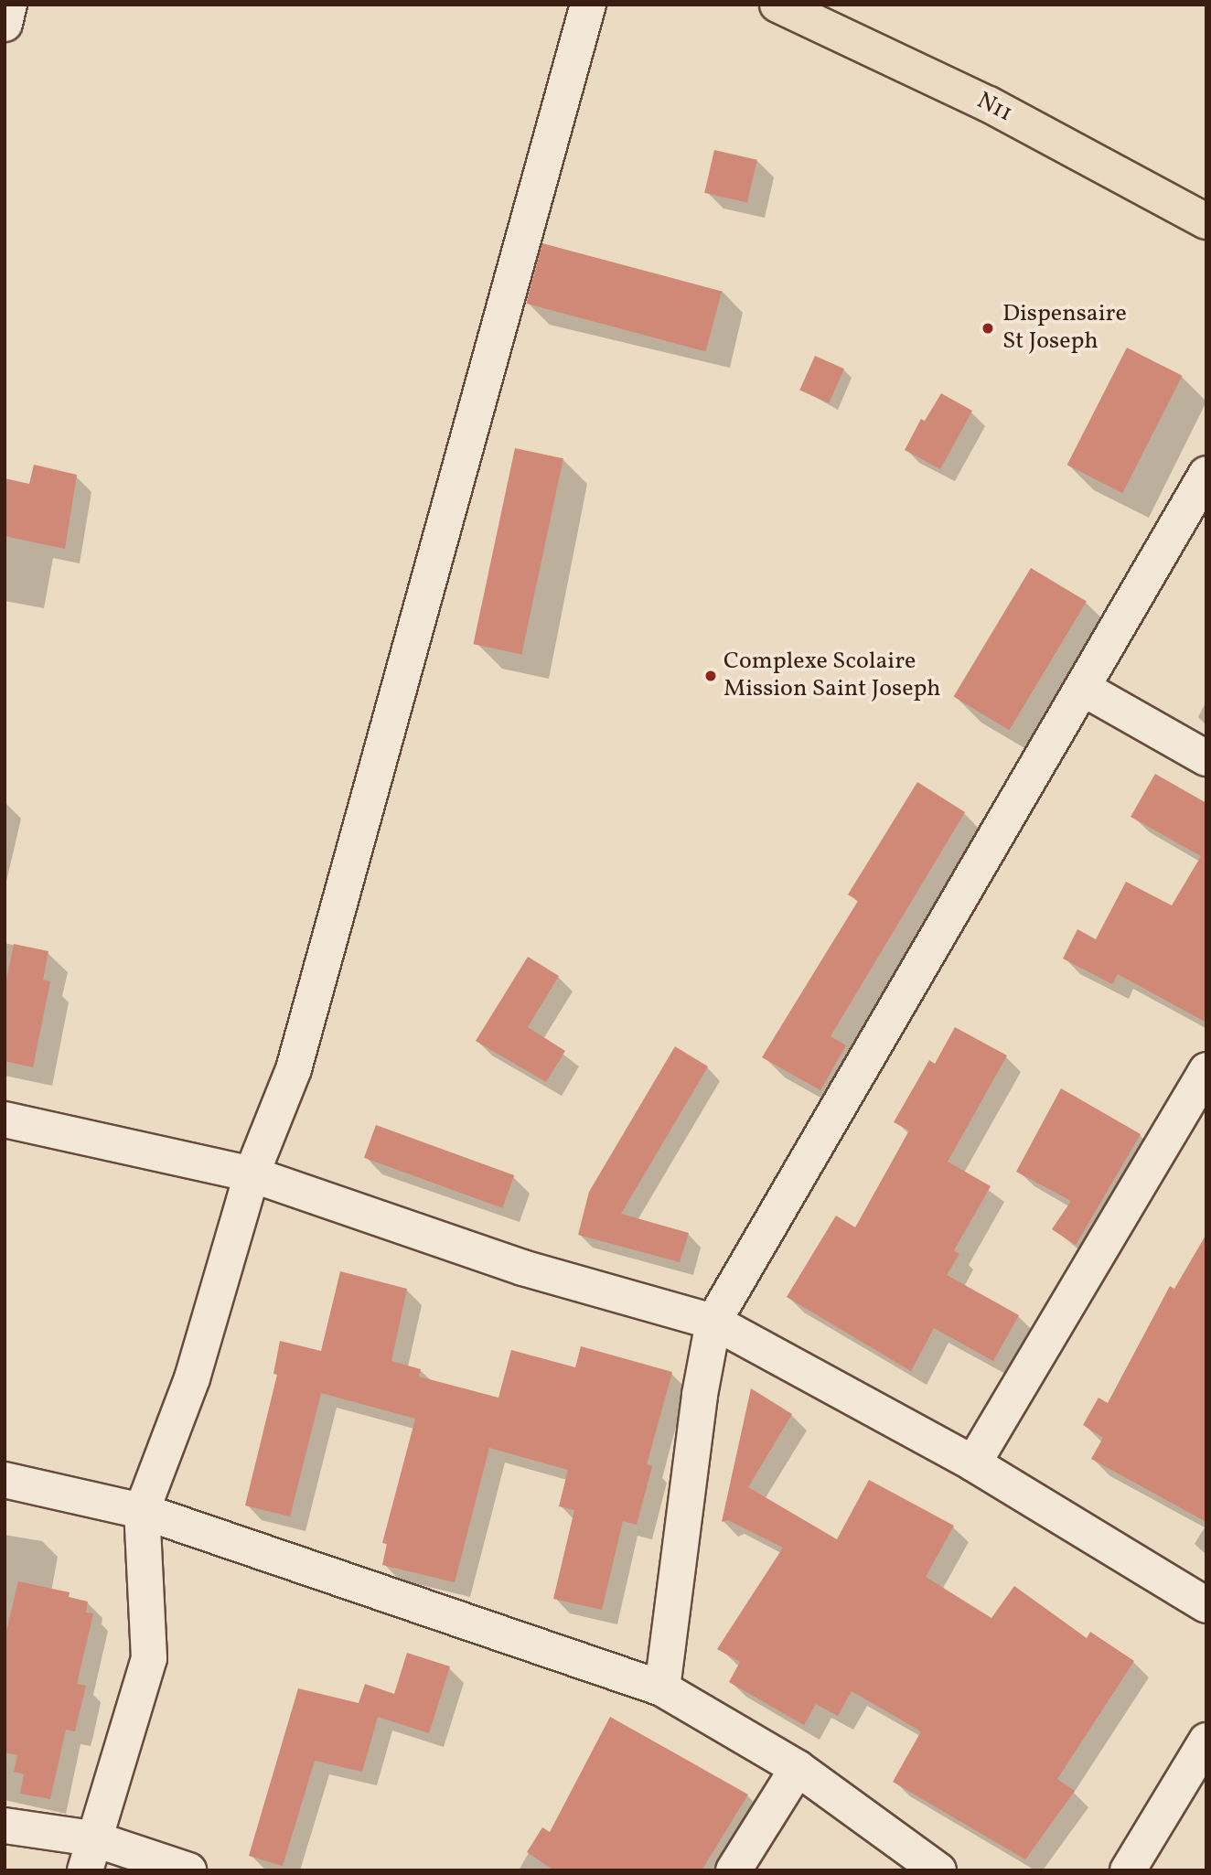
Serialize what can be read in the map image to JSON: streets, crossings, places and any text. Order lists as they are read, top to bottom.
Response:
{
  "streets": {
    "main road": ["N11"]
  },
  "places": ["Dispensaire St Joseph", "Complexe Scolaire Mission Saint Joseph"]
}
